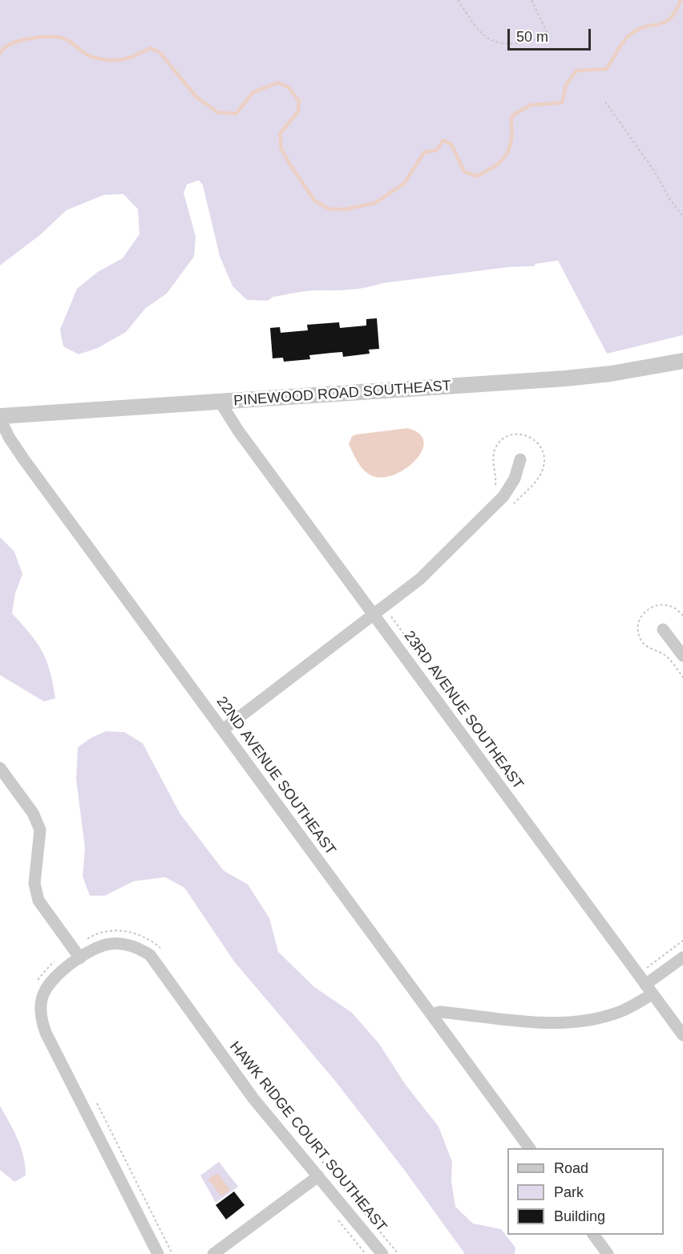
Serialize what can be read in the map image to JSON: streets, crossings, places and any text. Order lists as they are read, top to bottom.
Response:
{
  "streets": {
    "street": [
      "PINEWOOD ROAD SOUTHEAST",
      "23RD AVENUE SOUTHEAST",
      "22ND AVENUE SOUTHEAST",
      "HAWK RIDGE COURT SOUTHEAST"
    ]
  },
  "crossings": [
    ["PINEWOOD ROAD SOUTHEAST", "23RD AVENUE SOUTHEAST"],
    ["PINEWOOD ROAD SOUTHEAST", "22ND AVENUE SOUTHEAST"]
  ],
  "legend": ["Road", "Park", "Building"],
  "scale_bar": "50 m"
}
